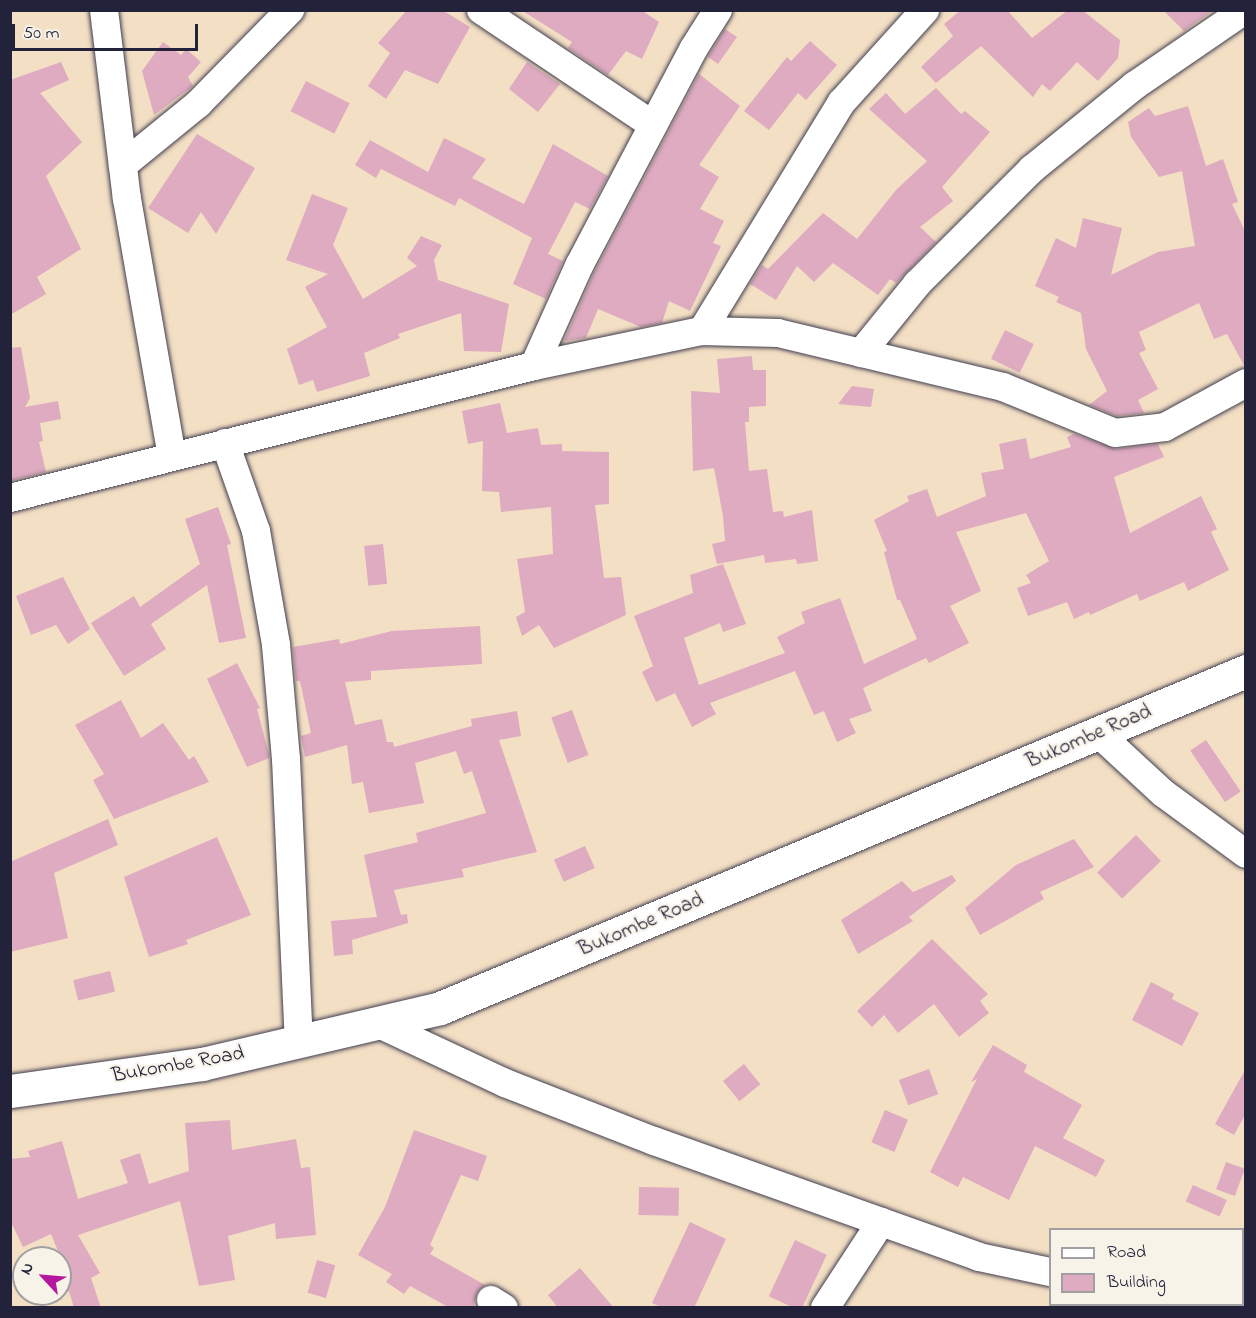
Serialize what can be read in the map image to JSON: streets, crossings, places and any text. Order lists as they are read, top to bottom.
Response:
{
  "streets": {
    "main road": ["Bukombe Road"]
  },
  "legend": ["Road", "Building"],
  "scale_bar": "50 m",
  "north": "top left"
}
